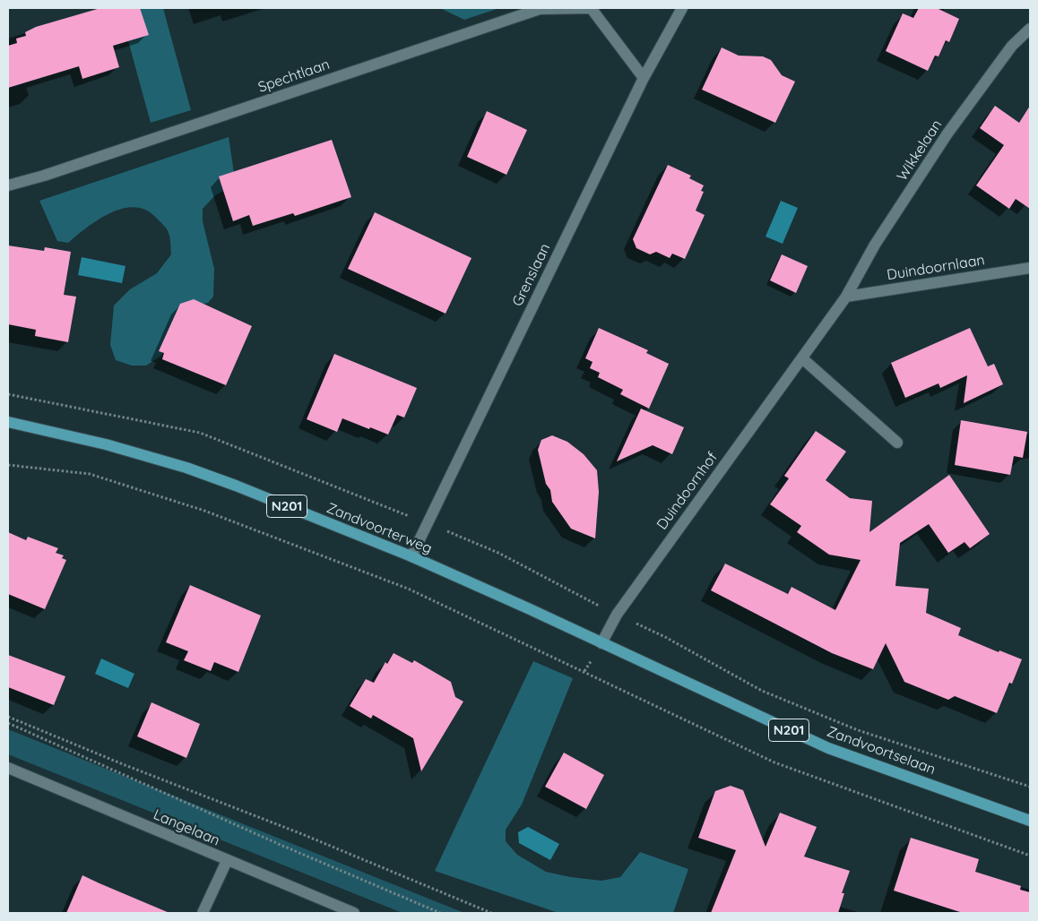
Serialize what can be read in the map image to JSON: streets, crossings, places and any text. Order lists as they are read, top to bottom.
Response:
{
  "streets": {
    "main road": ["N201", "Zandvoorterweg", "Zandvoortselaan"],
    "street": [
      "Spechtlaan",
      "Wikkelaan",
      "Duindoornlaan",
      "Grenslaan",
      "Duindoornhof",
      "Langelaan"
    ]
  },
  "crossings": [
    ["Spechtlaan", "Grenslaan"],
    ["Wikkelaan", "Duindoornlaan"],
    ["Wikkelaan", "Duindoornhof"],
    ["Duindoornlaan", "Duindoornhof"],
    ["Grenslaan", "Zandvoorterweg"],
    ["Duindoornhof", "Zandvoortselaan"],
    ["Zandvoorterweg", "Zandvoortselaan"]
  ]
}
